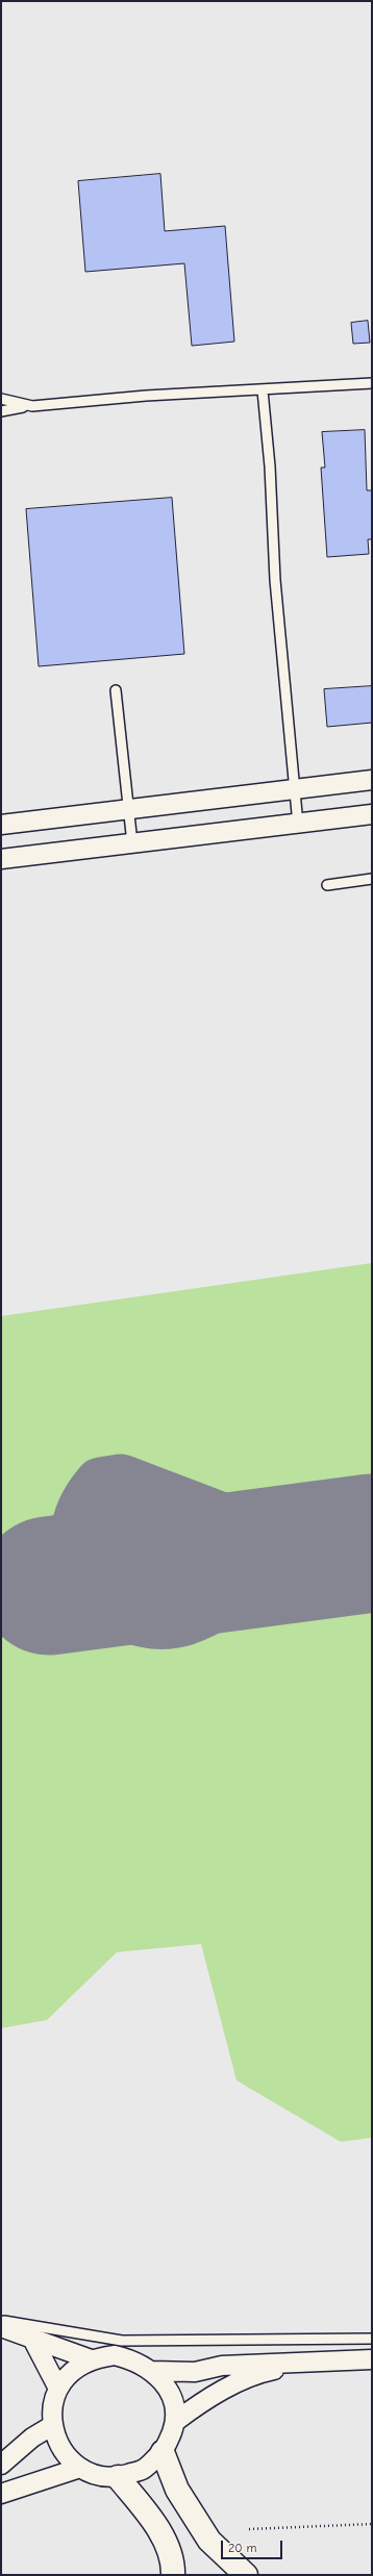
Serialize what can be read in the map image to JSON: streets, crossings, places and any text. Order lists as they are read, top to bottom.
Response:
{
  "scale_bar": "20 m"
}
